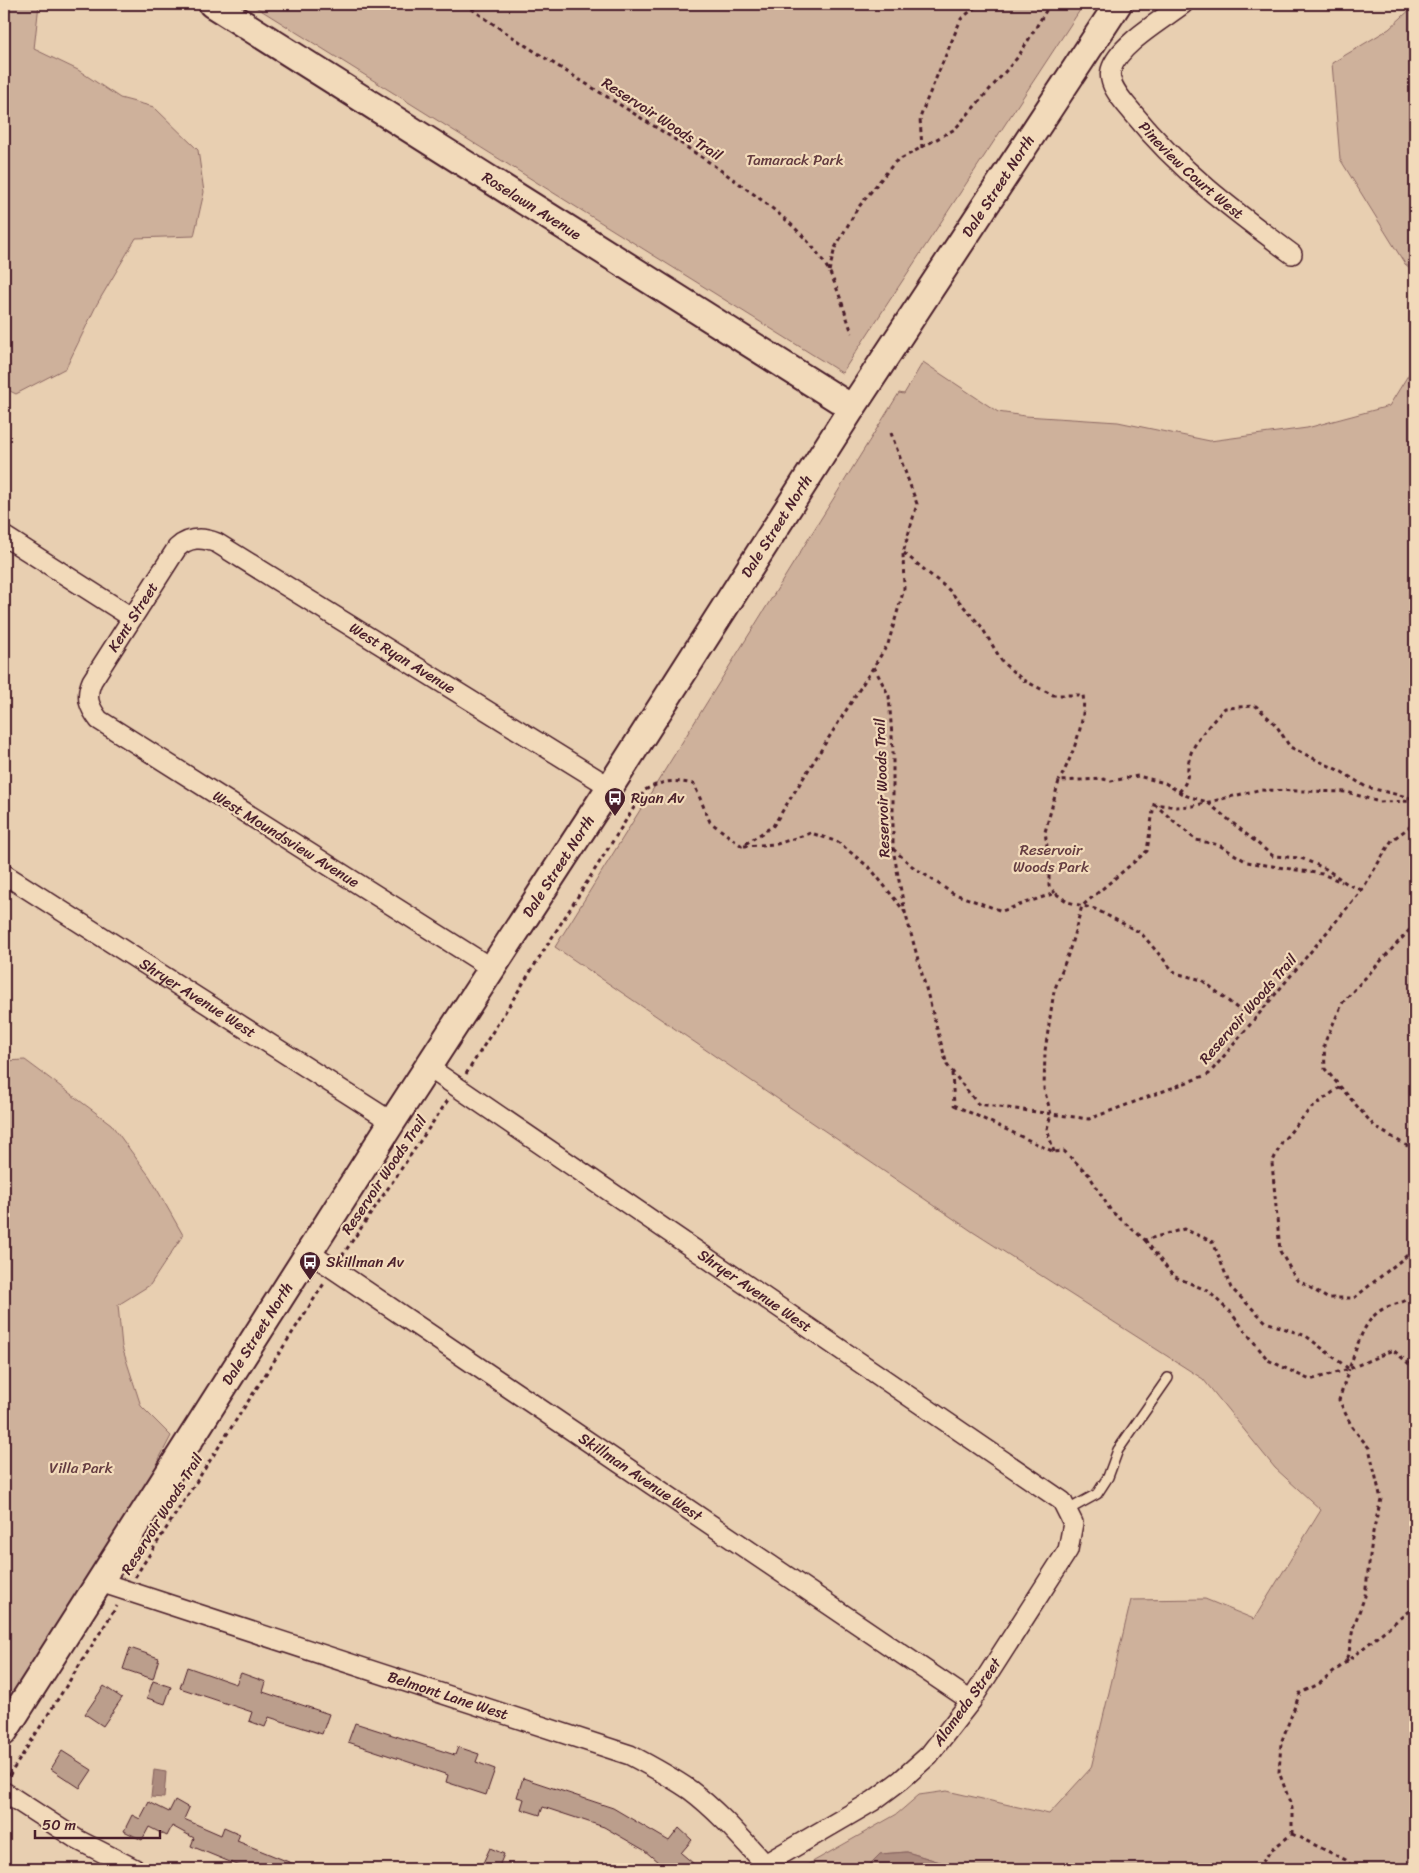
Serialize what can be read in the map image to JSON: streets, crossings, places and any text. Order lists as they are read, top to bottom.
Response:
{
  "streets": {
    "main road": ["Dale Street North", "Roselawn Avenue"],
    "street": [
      "Pineview Court West",
      "Kent Street",
      "West Ryan Avenue",
      "West Moundsview Avenue",
      "Shryer Avenue West",
      "Skillman Avenue West",
      "Belmont Lane West",
      "Alameda Street"
    ],
    "path": ["Reservoir Woods Trail"]
  },
  "crossings": [
    ["Reservoir Woods Trail", "Shryer Avenue West"],
    ["Reservoir Woods Trail", "Skillman Avenue West"],
    ["Reservoir Woods Trail", "Belmont Lane West"],
    ["Dale Street North", "Roselawn Avenue"],
    ["Dale Street North", "West Ryan Avenue"],
    ["Dale Street North", "West Moundsview Avenue"],
    ["Dale Street North", "Shryer Avenue West"],
    ["Dale Street North", "Skillman Avenue West"],
    ["Dale Street North", "Belmont Lane West"],
    ["Kent Street", "West Ryan Avenue"],
    ["Kent Street", "West Moundsview Avenue"],
    ["Shryer Avenue West", "Alameda Street"],
    ["Skillman Avenue West", "Alameda Street"],
    ["Belmont Lane West", "Alameda Street"]
  ],
  "parks": ["Tamarack Park", "Reservoir Woods Park", "Villa Park"],
  "places": {
    "bus stop": ["Ryan Av", "Skillman Av"]
  },
  "scale_bar": "50 m"
}
